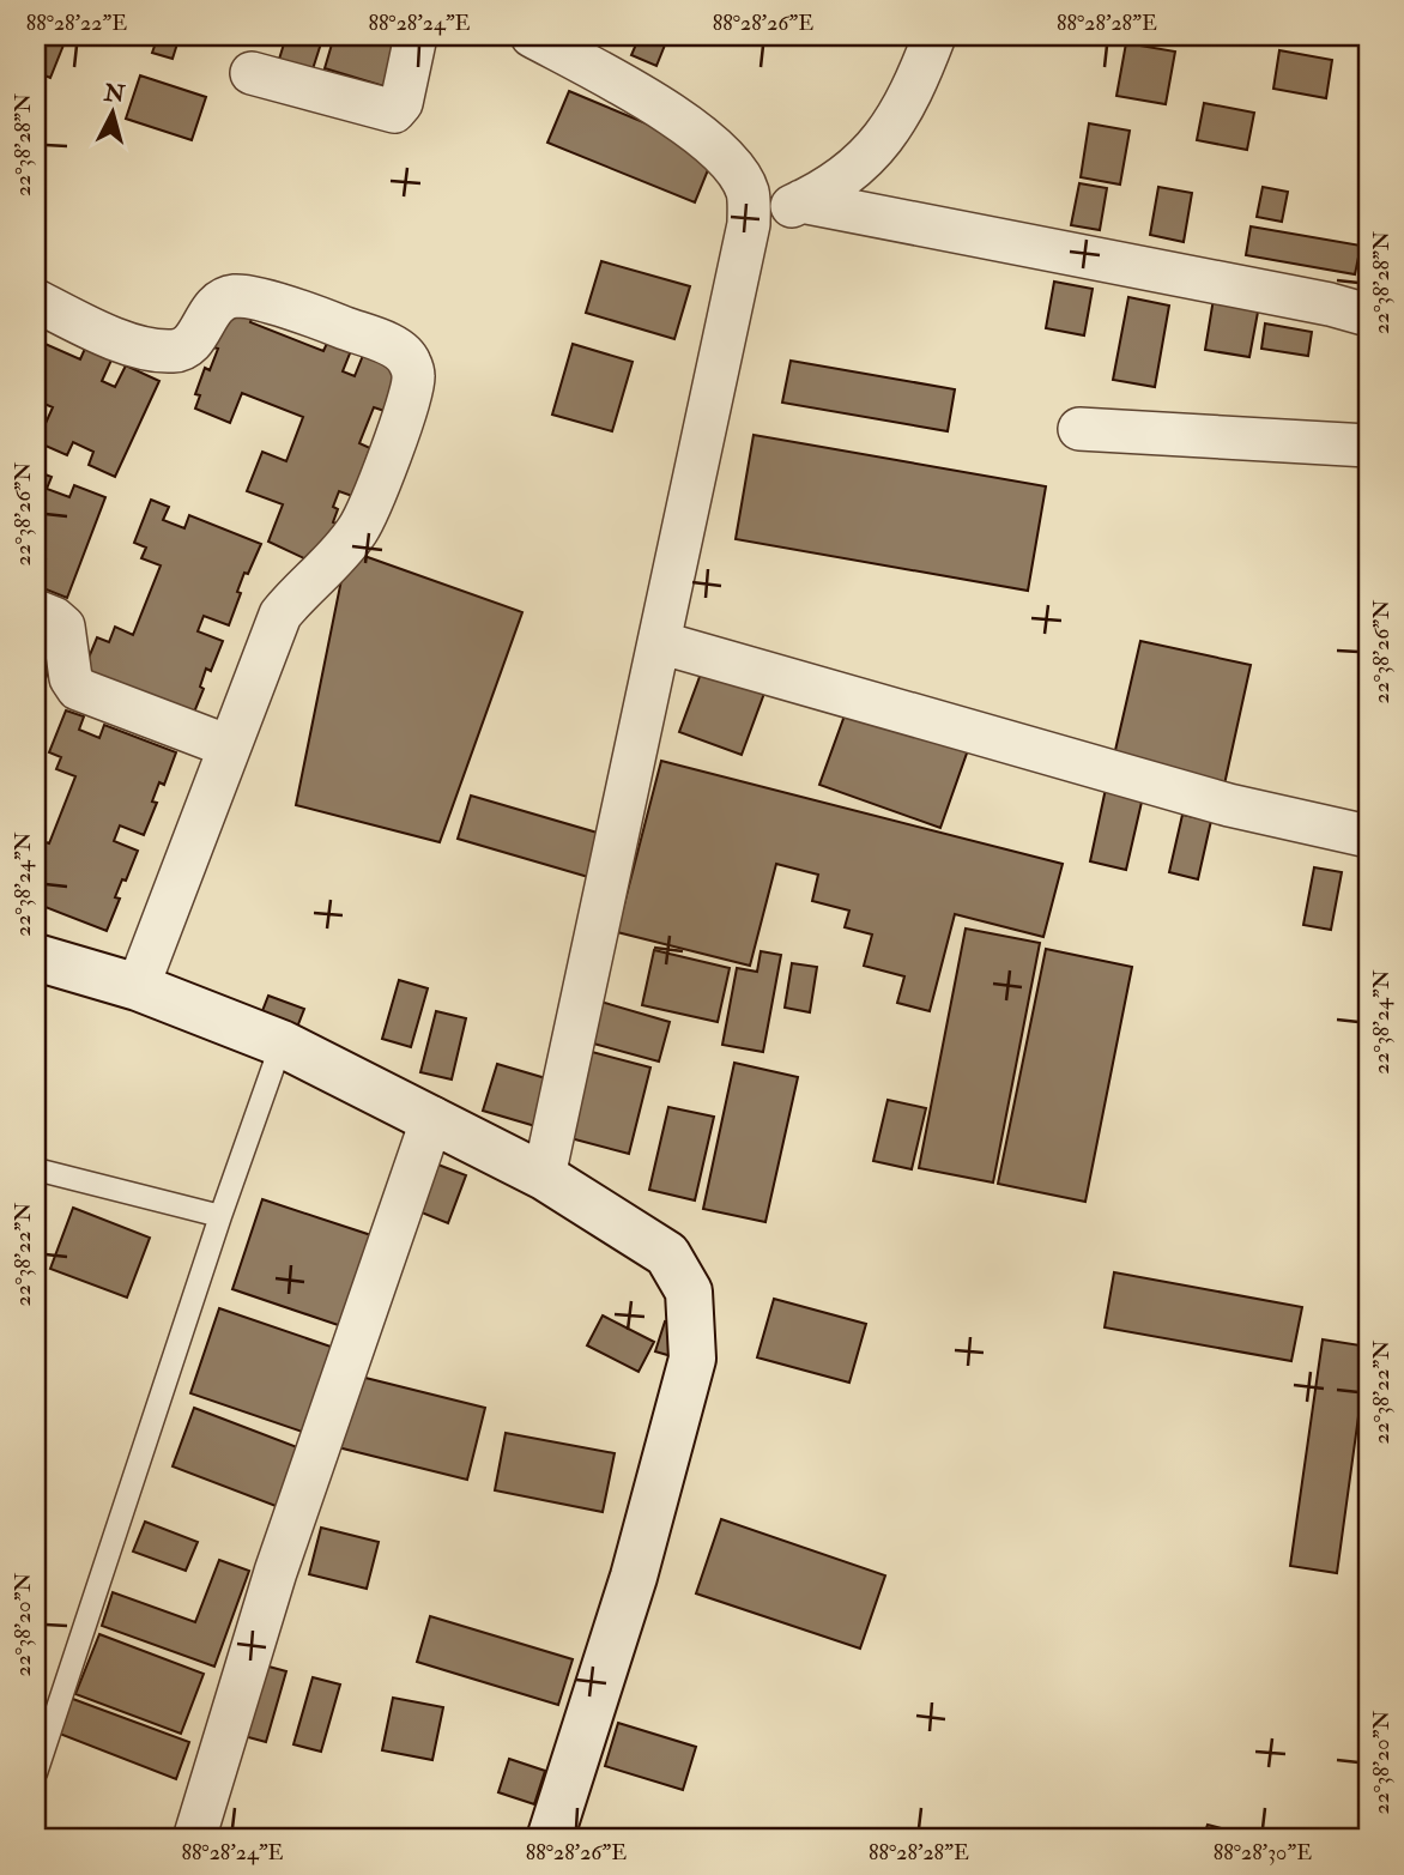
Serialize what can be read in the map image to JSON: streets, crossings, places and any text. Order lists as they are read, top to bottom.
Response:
{
  "north": "top",
  "coordinates": [
    "88°28'22\"E",
    "88°28'24\"E",
    "88°28'26\"E",
    "88°28'28\"E",
    "22°38'28\"N",
    "22°38'26\"N",
    "22°38'24\"N",
    "22°38'22\"N",
    "22°38'20\"N",
    "88°28'30\"E"
  ]
}
